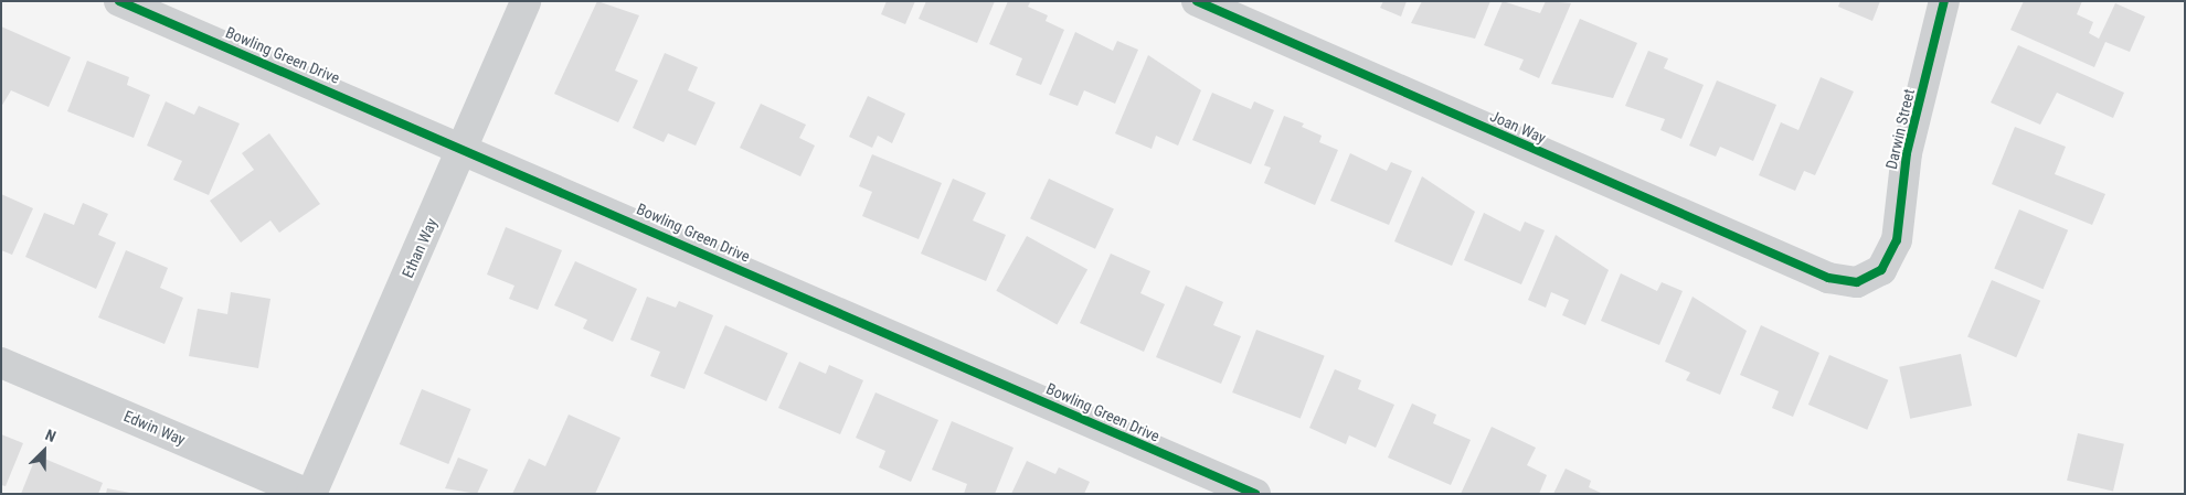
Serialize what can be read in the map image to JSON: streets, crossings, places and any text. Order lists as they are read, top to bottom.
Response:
{
  "streets": {
    "street": [
      "Bowling Green Drive",
      "Joan Way",
      "Darwin Street",
      "Ethan Way",
      "Edwin Way"
    ]
  },
  "crossings": [
    ["Bowling Green Drive", "Ethan Way"],
    ["Joan Way", "Darwin Street"],
    ["Ethan Way", "Edwin Way"]
  ],
  "north": "top right"
}
